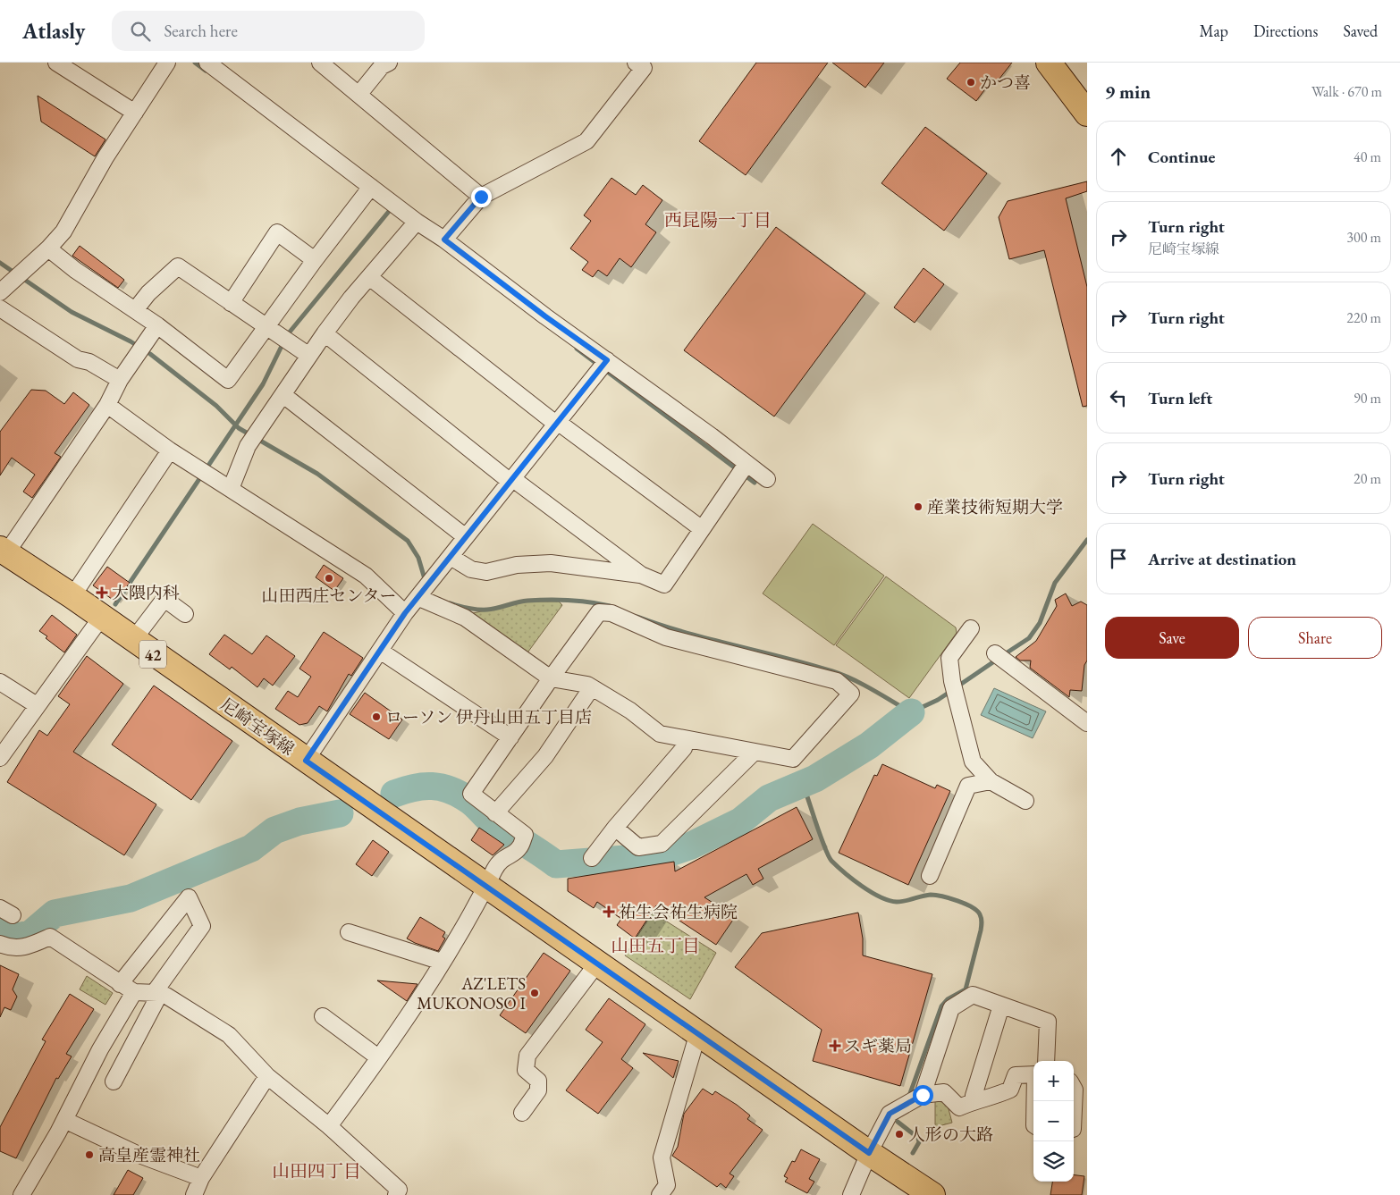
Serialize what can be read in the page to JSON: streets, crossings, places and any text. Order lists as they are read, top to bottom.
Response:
{
  "streets": {
    "main road": ["42", "尼崎宝塚線"]
  },
  "districts": ["西昆陽一丁目", "山田五丁目", "山田四丁目"],
  "places": {
    "other": [
      "かつ喜",
      "産業技術短期大学",
      "山田西庄センター",
      "ローソン 伊丹山田五丁目店",
      "AZ'LETS MUKONOSO Ⅰ",
      "人形の大路",
      "高皇産霊神社"
    ],
    "health": ["大隈内科", "祐生会祐生病院", "スギ薬局"]
  },
  "page": {
    "header": "Atlasly",
    "search": "Search here",
    "nav": ["Map", "Directions", "Saved"],
    "heading": ["9 min", "Walk · 670 m"],
    "list": [
      ["Continue", "40 m"],
      ["Turn right", "尼崎宝塚線", "300 m"],
      ["Turn right", "220 m"],
      ["Turn left", "90 m"],
      ["Turn right", "20 m"],
      "Arrive at destination"
    ],
    "buttons": ["Save", "Share"],
    "map_buttons": ["+", "−"]
  }
}
